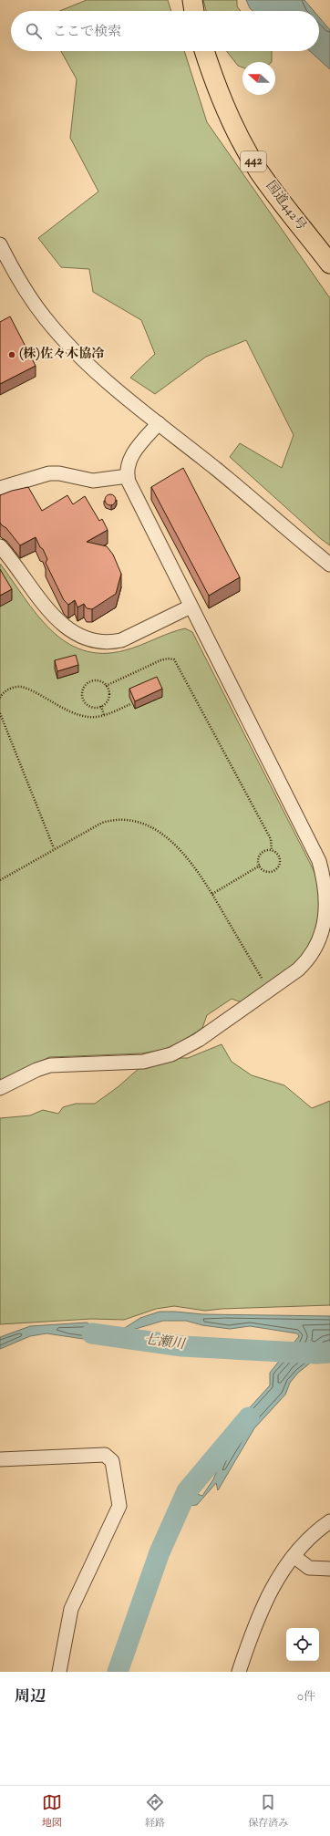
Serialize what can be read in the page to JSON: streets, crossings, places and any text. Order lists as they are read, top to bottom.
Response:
{
  "streets": {
    "highway": ["442", "国道442号"]
  },
  "water": ["七瀬川"],
  "places": ["(株)佐々木協冷"],
  "north": "left",
  "page": {
    "search": "ここで検索",
    "heading": ["周辺", "0件"],
    "nav": ["地図", "経路", "保存済み"]
  }
}
